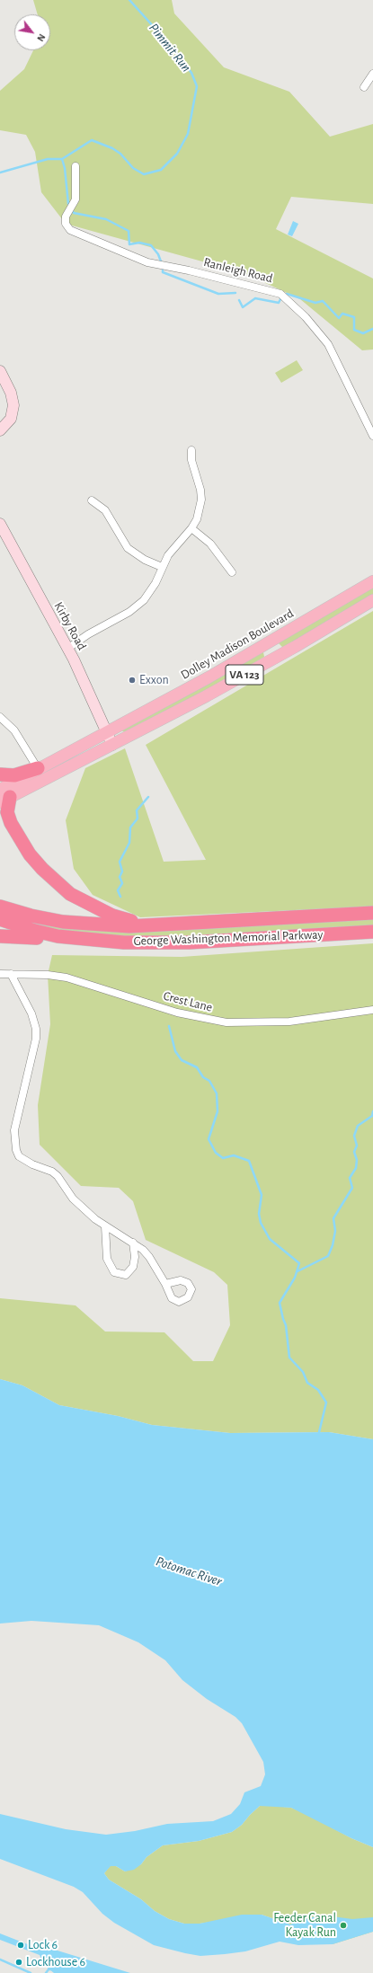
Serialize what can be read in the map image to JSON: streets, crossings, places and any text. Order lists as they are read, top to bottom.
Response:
{
  "streets": {
    "highway": ["George Washington Memorial Parkway"],
    "main road": ["Kirby Road", "Dolley Madison Boulevard", "VA 123"],
    "street": ["Ranleigh Road", "Crest Lane"]
  },
  "crossings": [
    ["Kirby Road", "Dolley Madison Boulevard"]
  ],
  "water": ["Pimmit Run", "Potomac River"],
  "places": [
    "Exxon",
    "Feeder Canal Kayak Run",
    "Lock 6",
    "Lockhouse 6"
  ],
  "north": "bottom right"
}
